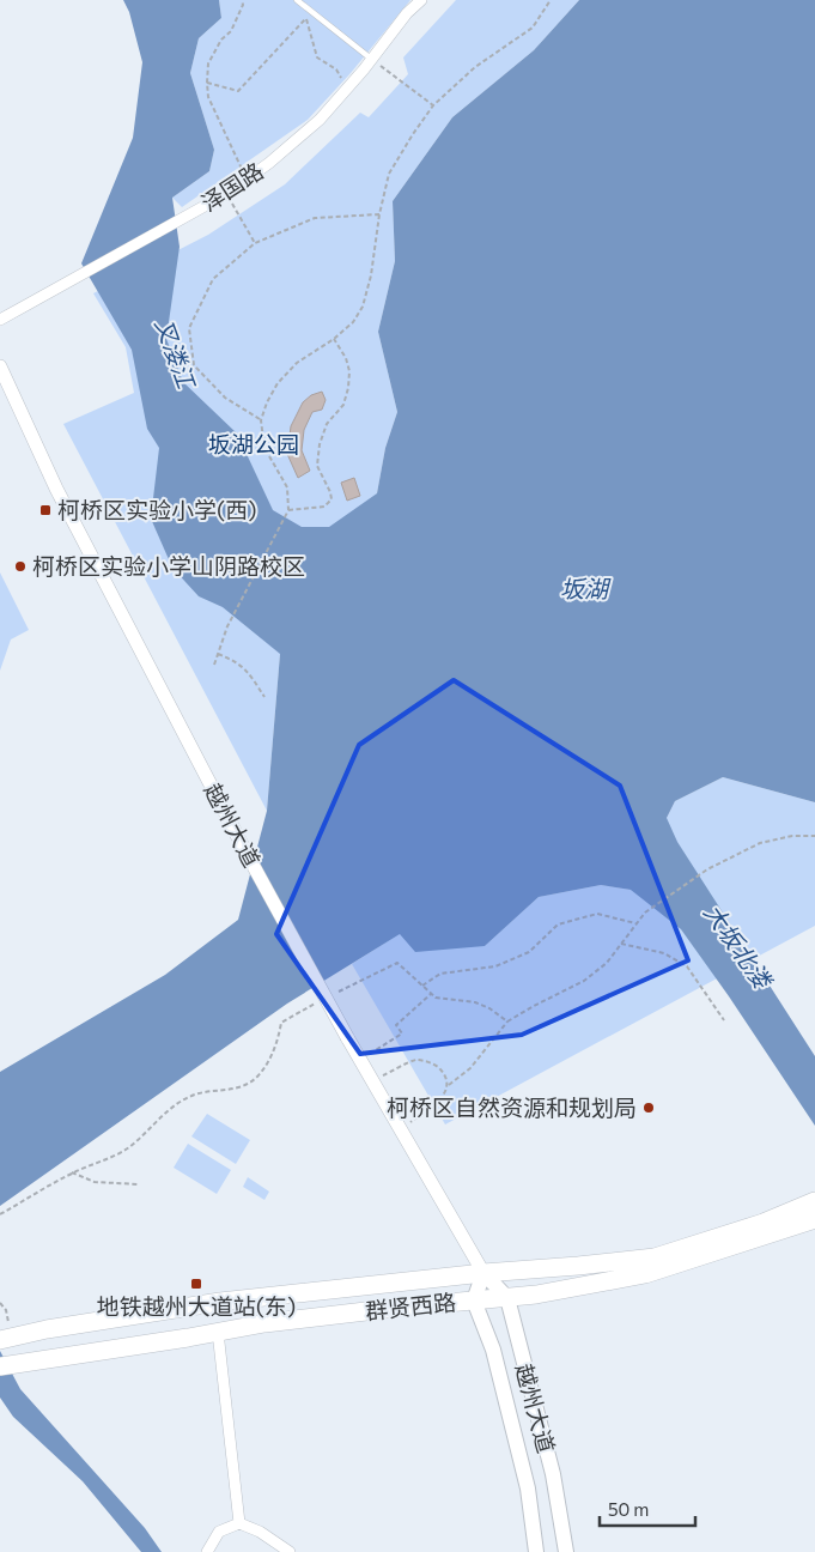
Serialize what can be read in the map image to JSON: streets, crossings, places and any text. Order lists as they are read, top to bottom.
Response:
{
  "streets": {
    "main road": ["越州大道", "群贤西路"],
    "street": ["泽国路"]
  },
  "crossings": [
    ["越州大道", "群贤西路"]
  ],
  "water": ["叉溇江", "坂湖", "大坂北溇"],
  "parks": ["坂湖公园"],
  "places": {
    "transit": ["柯桥区实验小学(西)", "地铁越州大道站(东)"],
    "other": ["柯桥区实验小学山阴路校区", "柯桥区自然资源和规划局"]
  },
  "scale_bar": "50 m"
}
